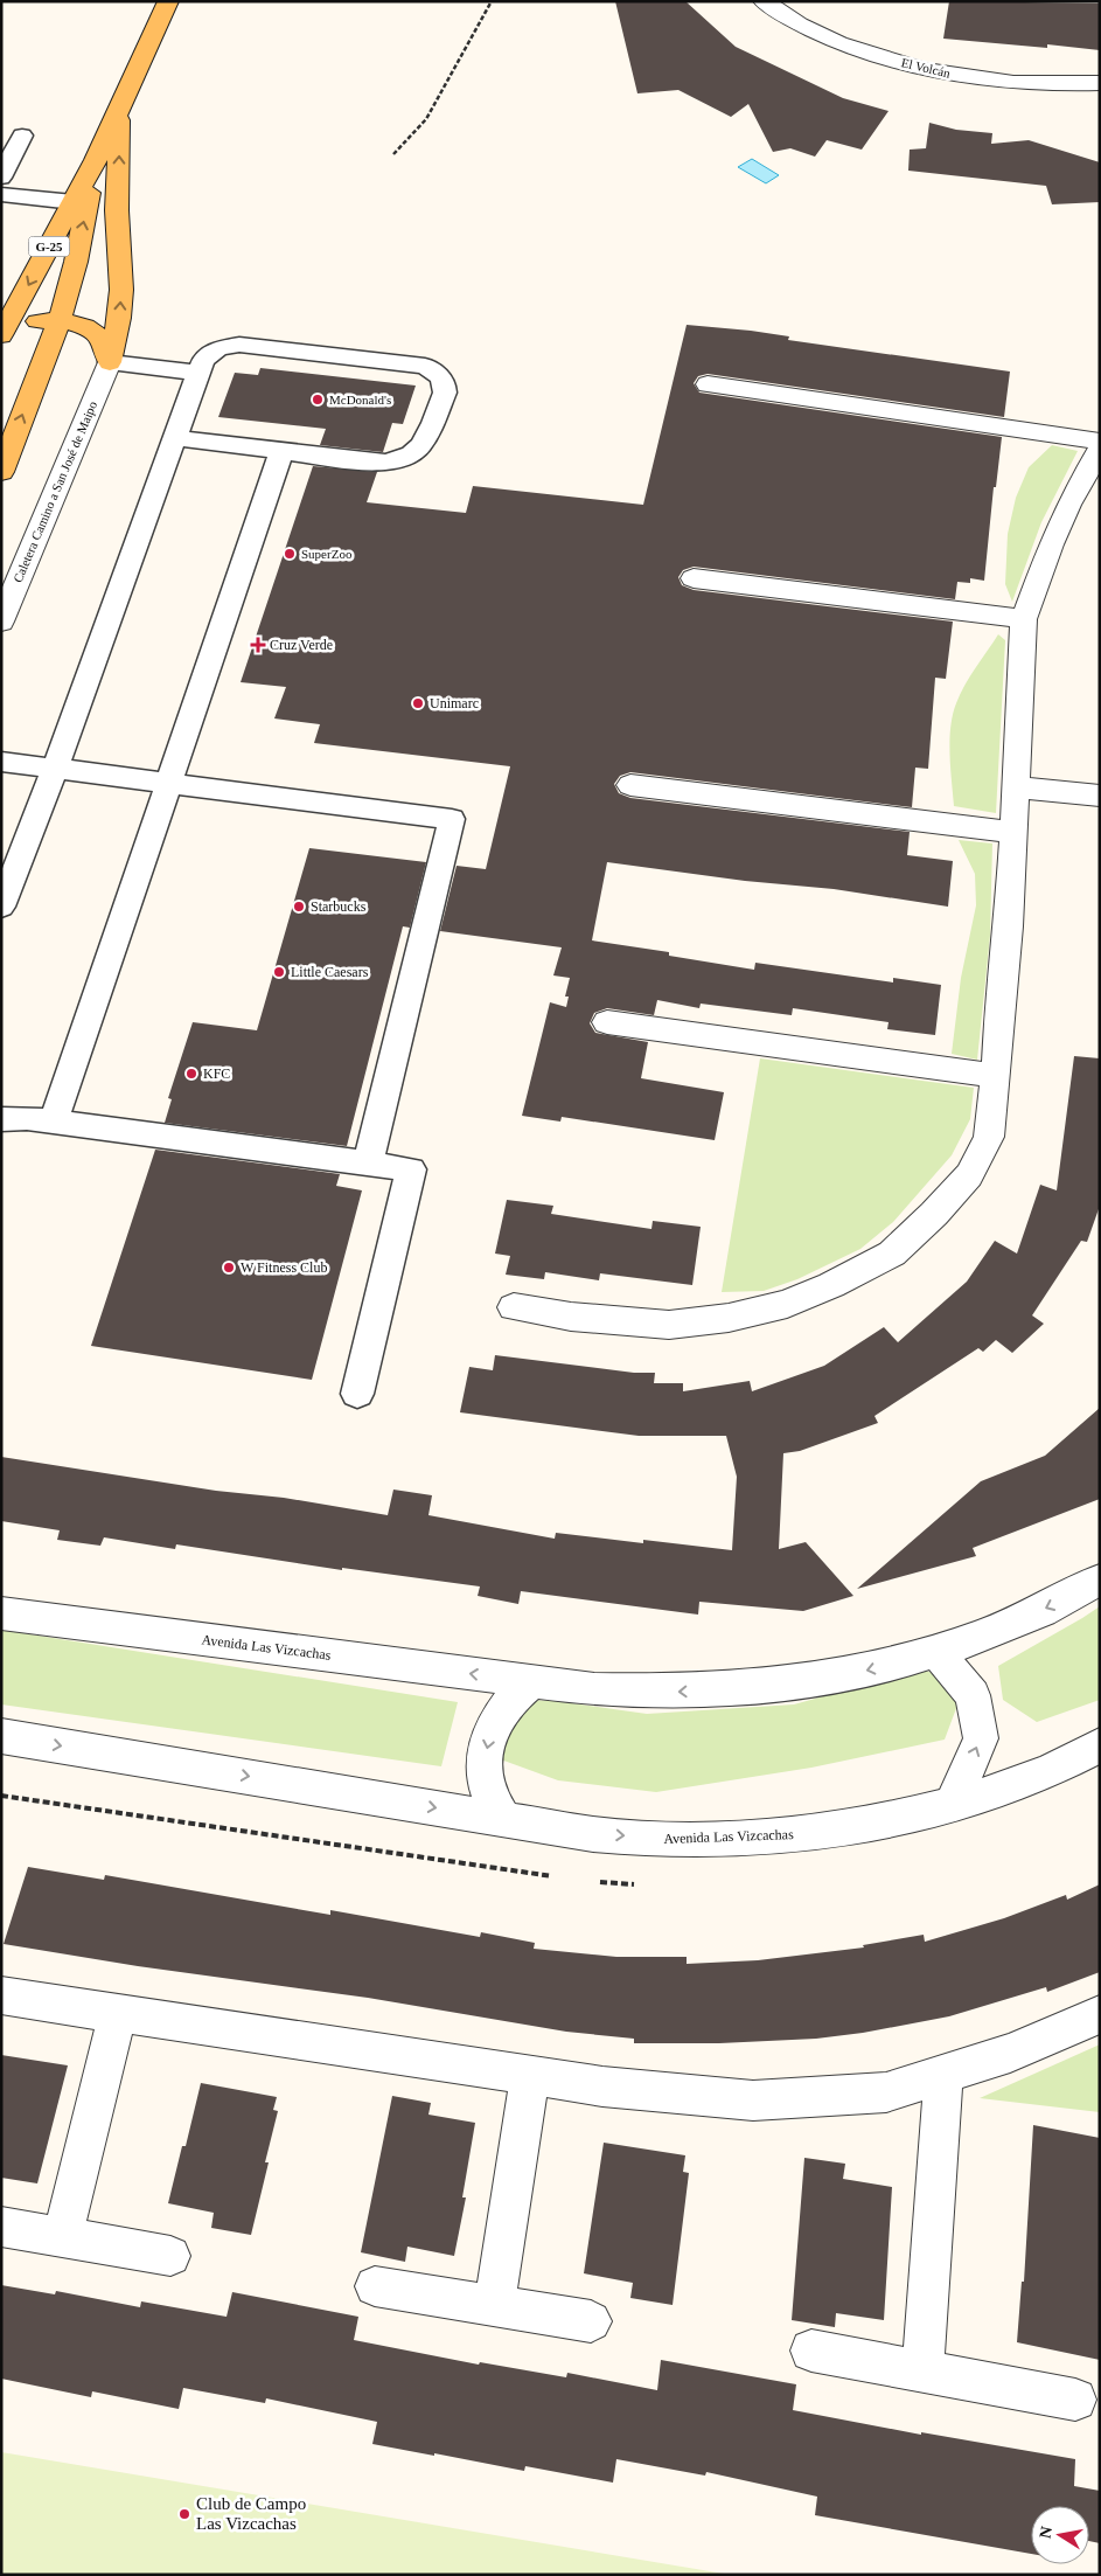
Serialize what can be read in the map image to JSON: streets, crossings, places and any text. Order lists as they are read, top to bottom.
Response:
{
  "streets": {
    "main road": ["G-25"],
    "street": ["El Volcán", "Caletera Camino a San José de Maipo", "Avenida Las Vizcachas"]
  },
  "places": {
    "other": [
      "McDonald's",
      "SuperZoo",
      "Unimarc",
      "Starbucks",
      "Little Caesars",
      "KFC",
      "W Fitness Club",
      "Club de Campo Las Vizcachas"
    ],
    "health": ["Cruz Verde"]
  },
  "north": "left"
}
